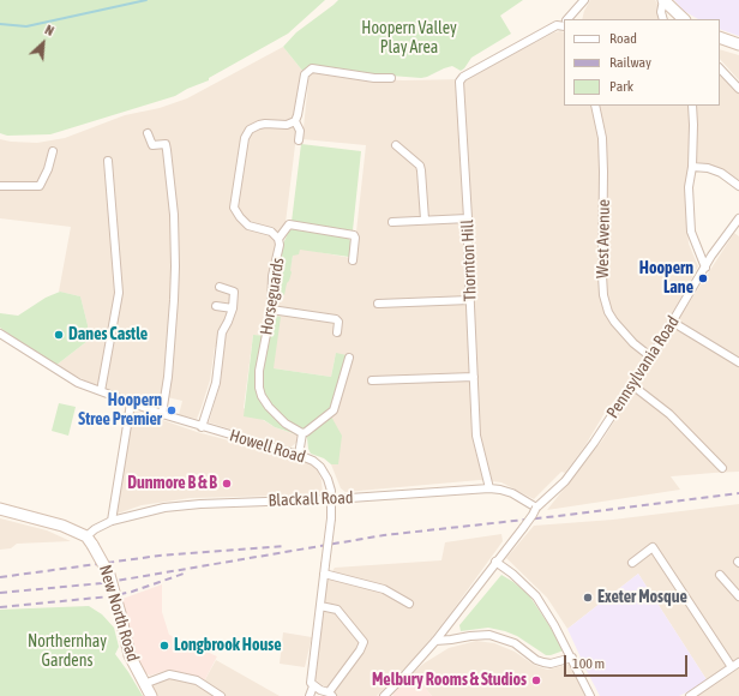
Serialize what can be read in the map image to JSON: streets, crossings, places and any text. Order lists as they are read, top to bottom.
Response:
{
  "streets": {
    "main road": ["New North Road"],
    "street": [
      "West Avenue",
      "Thornton Hill",
      "Horseguards",
      "Pennsylvania Road",
      "Howell Road",
      "Blackall Road"
    ]
  },
  "crossings": [
    ["West Avenue", "Pennsylvania Road"],
    ["Thornton Hill", "Blackall Road"],
    ["Pennsylvania Road", "Blackall Road"],
    ["Howell Road", "Blackall Road"],
    ["Blackall Road", "New North Road"]
  ],
  "parks": ["Hoopern Valley Play Area", "Northernhay Gardens"],
  "places": [
    "Hoopern Lane",
    "Danes Castle",
    "Hoopern Stree Premier",
    "Dunmore B & B",
    "Exeter Mosque",
    "Longbrook House",
    "Melbury Rooms & Studios"
  ],
  "legend": ["Road", "Railway", "Park"],
  "scale_bar": "100 m",
  "north": "top right"
}
